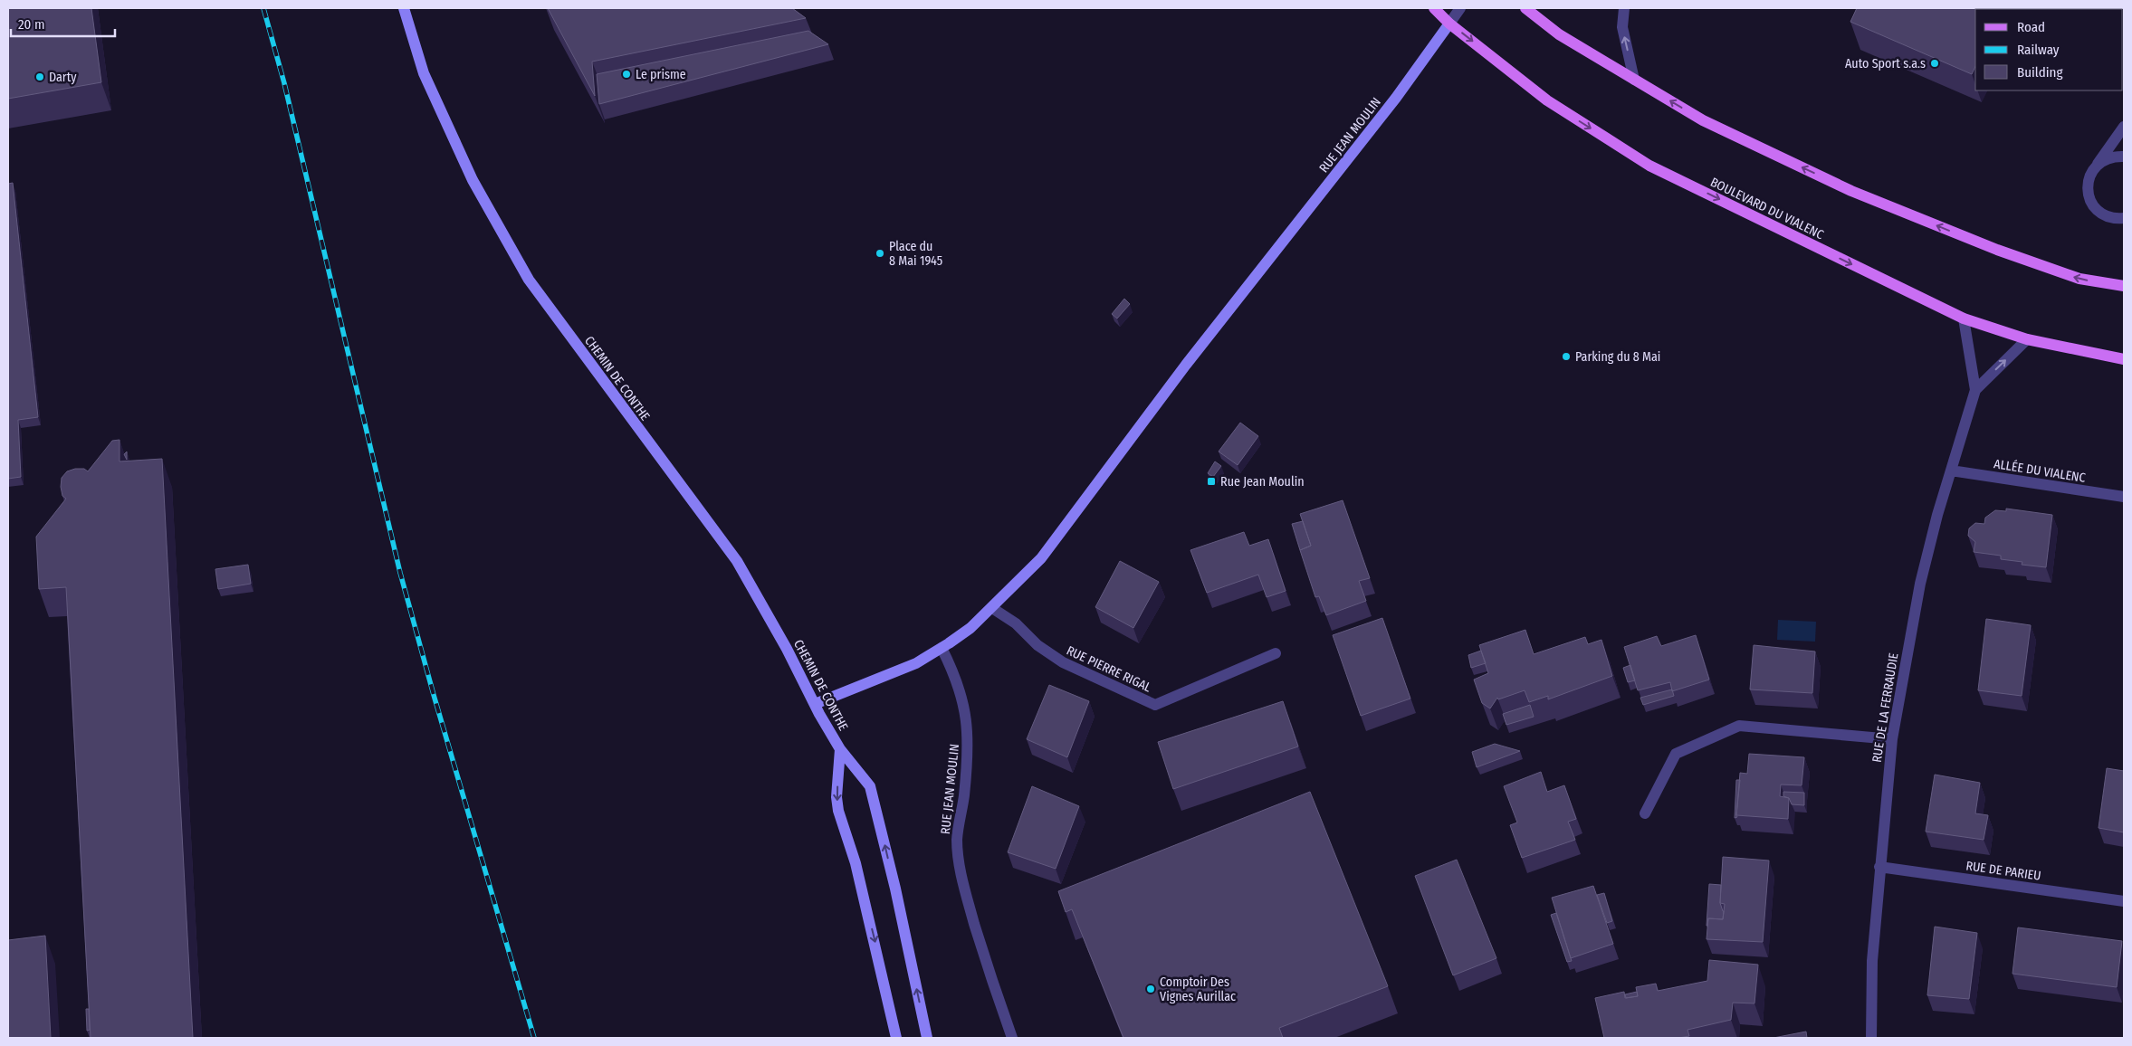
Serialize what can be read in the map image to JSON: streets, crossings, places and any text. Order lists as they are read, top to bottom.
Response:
{
  "streets": {
    "main road": ["BOULEVARD DU VIALENC"],
    "street": [
      "RUE JEAN MOULIN",
      "CHEMIN DE CONTHE",
      "ALLÉE DU VIALENC",
      "RUE PIERRE RIGAL",
      "RUE DE LA FERRAUDIE",
      "RUE DE PARIEU"
    ]
  },
  "crossings": [
    ["RUE JEAN MOULIN", "BOULEVARD DU VIALENC"],
    ["RUE JEAN MOULIN", "CHEMIN DE CONTHE"],
    ["RUE JEAN MOULIN", "RUE PIERRE RIGAL"],
    ["BOULEVARD DU VIALENC", "RUE DE LA FERRAUDIE"],
    ["ALLÉE DU VIALENC", "RUE DE LA FERRAUDIE"],
    ["RUE DE LA FERRAUDIE", "RUE DE PARIEU"]
  ],
  "places": {
    "other": [
      "Auto Sport s.a.s",
      "Le prisme",
      "Darty",
      "Place du 8 Mai 1945",
      "Parking du 8 Mai",
      "Comptoir Des Vignes Aurillac"
    ],
    "transit": ["Rue Jean Moulin"]
  },
  "legend": ["Road", "Railway", "Building"],
  "scale_bar": "20 m"
}
